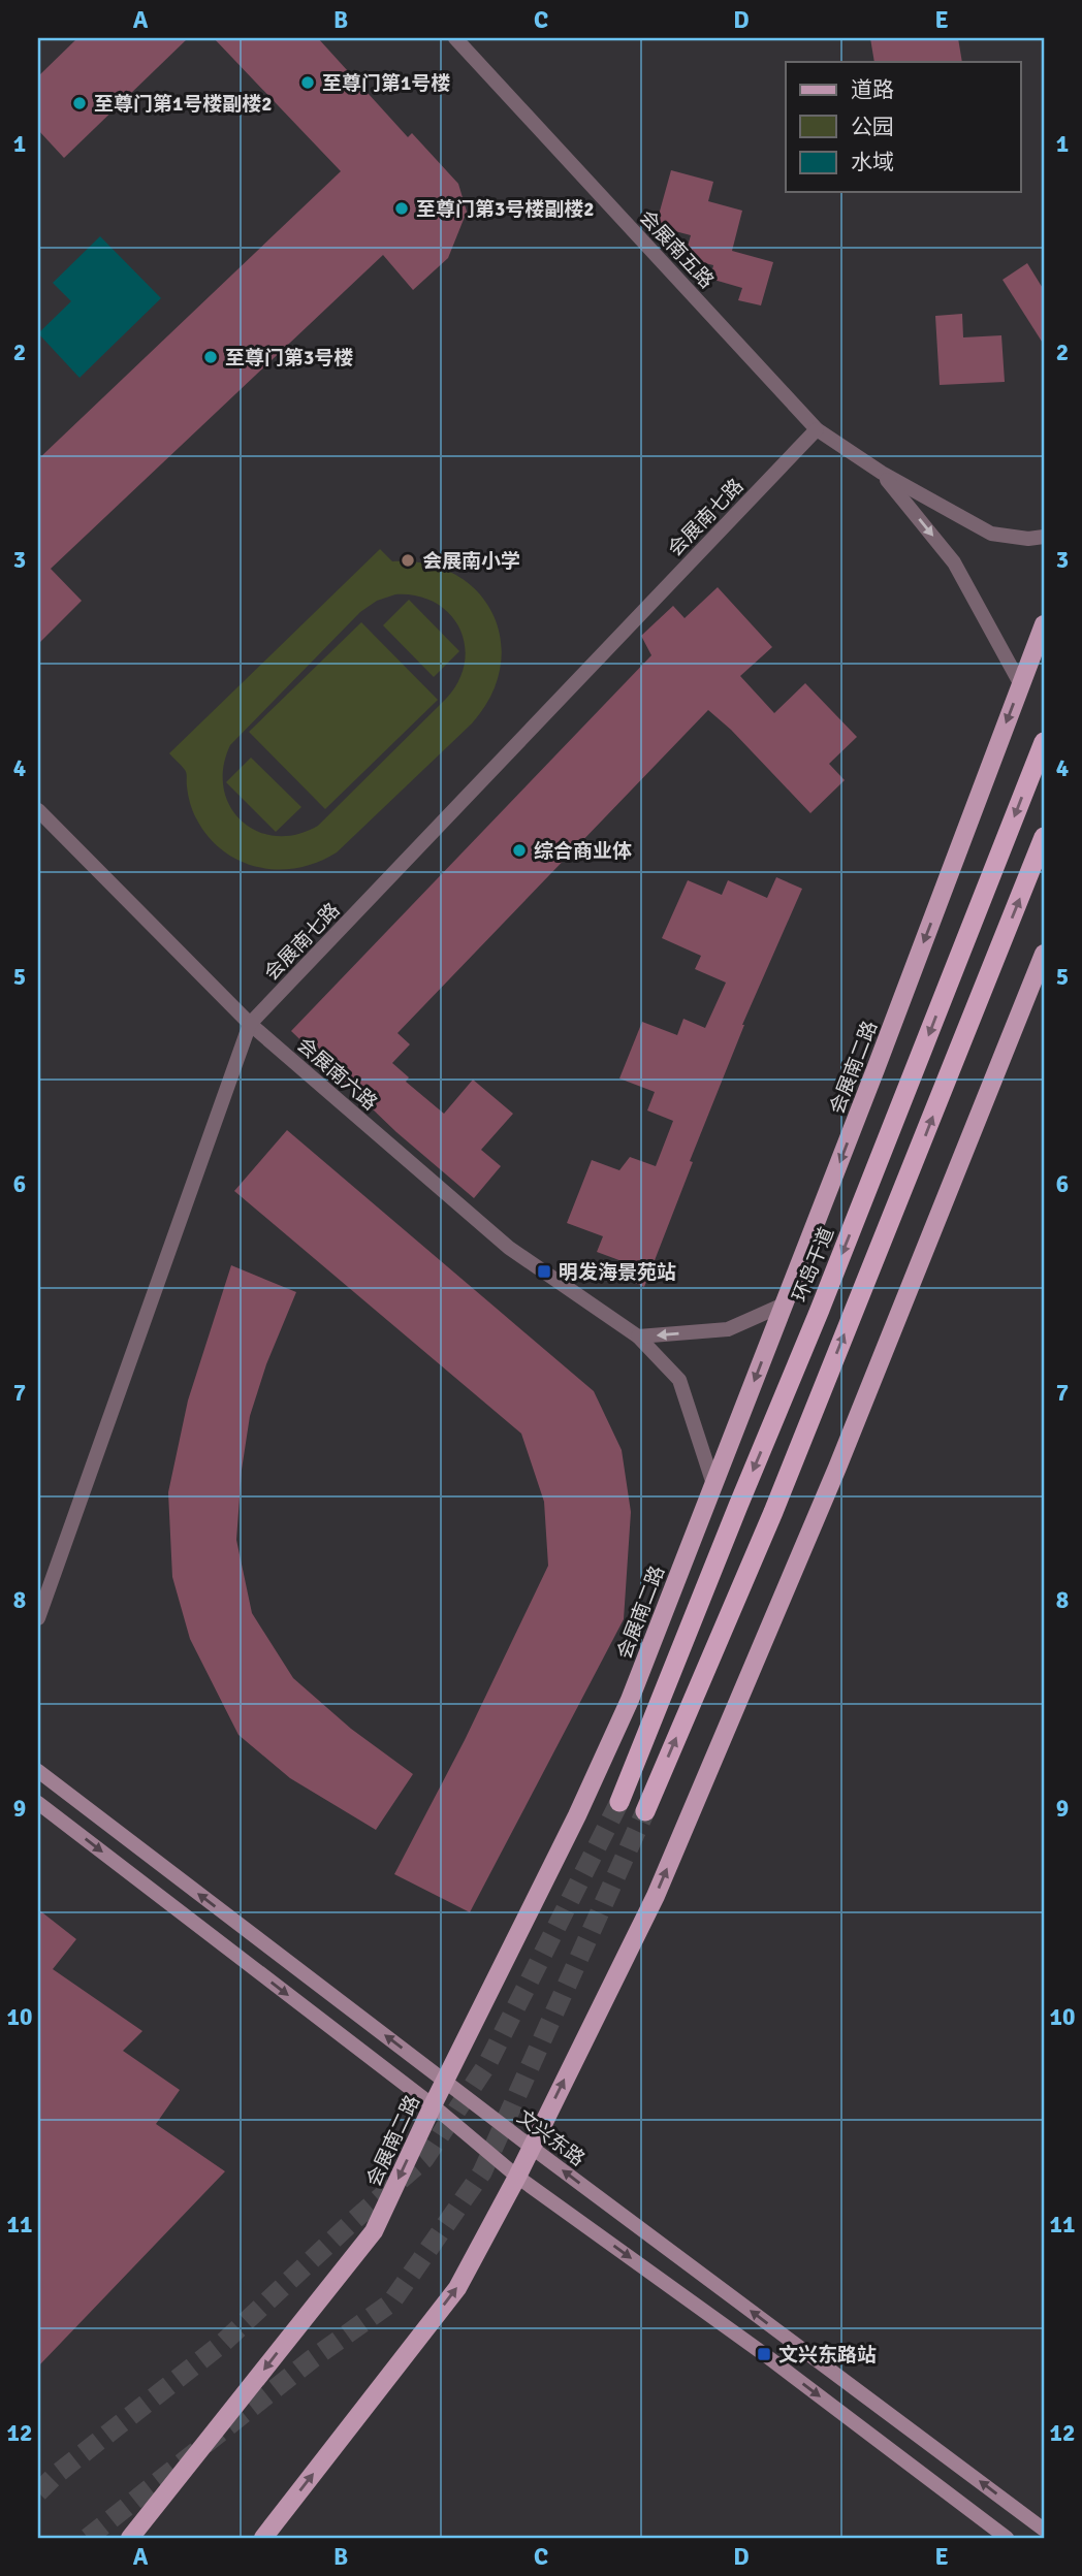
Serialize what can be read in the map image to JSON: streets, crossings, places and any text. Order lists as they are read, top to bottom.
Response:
{
  "streets": {
    "highway": ["环岛干道"],
    "main road": ["会展南二路", "文兴东路"],
    "street": ["会展南五路", "会展南七路", "会展南六路"]
  },
  "crossings": [
    ["会展南五路", "会展南七路"],
    ["会展南七路", "会展南六路"],
    ["会展南二路", "会展南六路"],
    ["会展南二路", "文兴东路"]
  ],
  "places": {
    "other": [
      "至尊门第1号楼",
      "至尊门第1号楼副楼2",
      "至尊门第3号楼副楼2",
      "至尊门第3号楼",
      "会展南小学",
      "综合商业体"
    ],
    "transit": ["明发海景苑站", "文兴东路站"]
  },
  "legend": ["道路", "公园", "水域"],
  "grid": {
    "columns": [
      "A",
      "B",
      "C",
      "D",
      "E"
    ],
    "rows": [
      "1",
      "2",
      "3",
      "4",
      "5",
      "6",
      "7",
      "8",
      "9",
      "10",
      "11",
      "12"
    ]
  }
}
